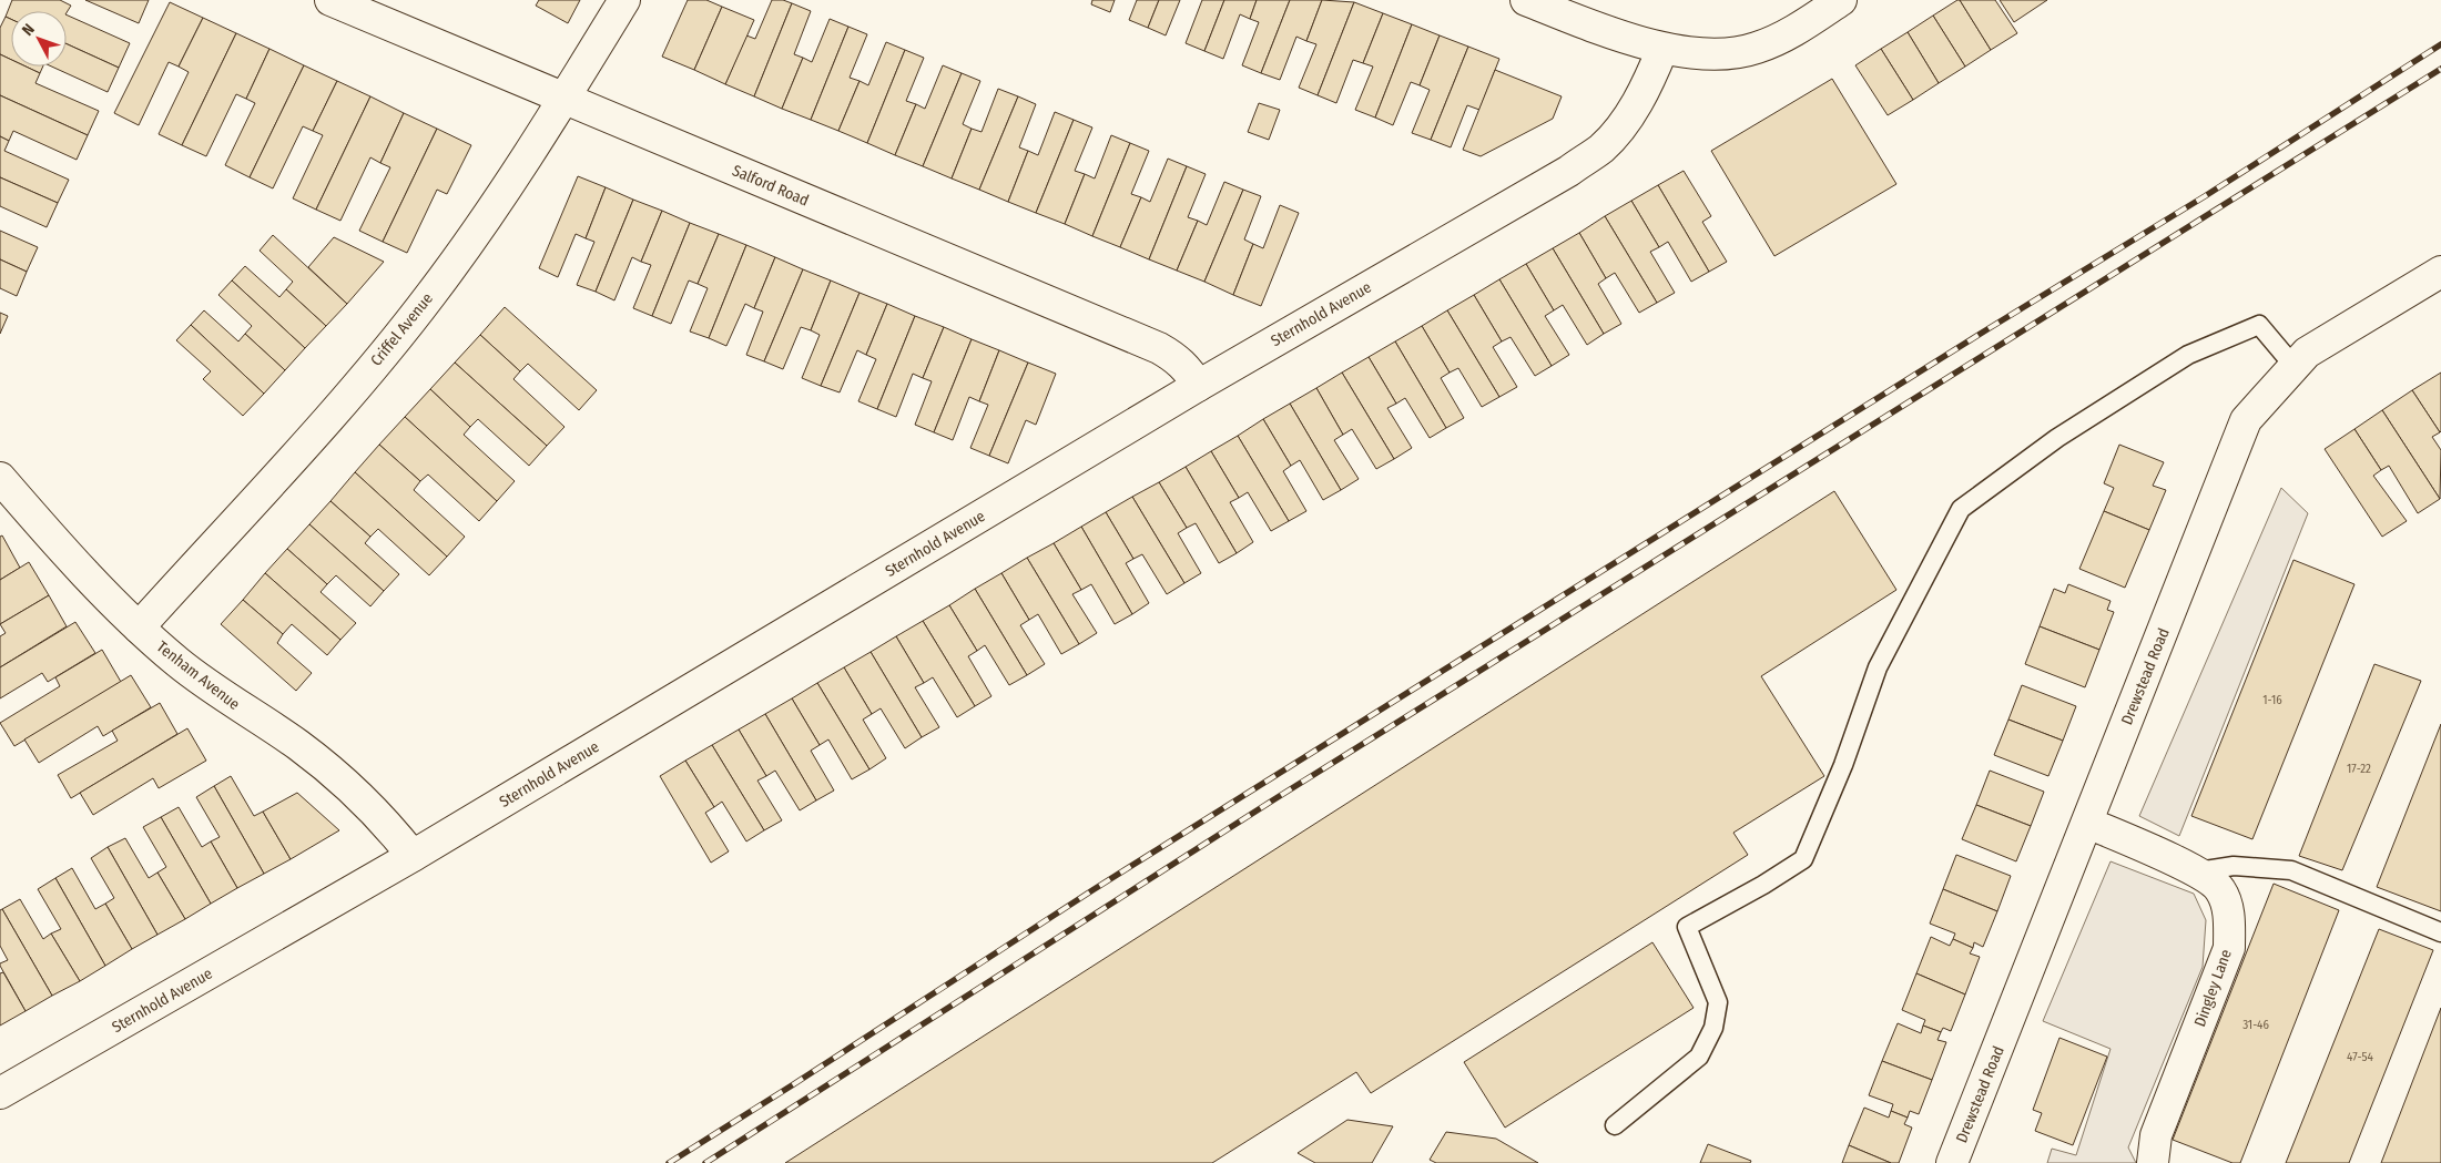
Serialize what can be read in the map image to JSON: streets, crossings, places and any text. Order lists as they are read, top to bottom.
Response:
{
  "streets": {
    "street": [
      "Salford Road",
      "Sternhold Avenue",
      "Criffel Avenue",
      "Tenham Avenue",
      "Drewstead Road",
      "Dingley Lane"
    ]
  },
  "crossings": [
    ["Salford Road", "Sternhold Avenue"],
    ["Salford Road", "Criffel Avenue"],
    ["Sternhold Avenue", "Tenham Avenue"],
    ["Criffel Avenue", "Tenham Avenue"],
    ["Drewstead Road", "Dingley Lane"]
  ],
  "house_numbers": [
    "1-16",
    "17-22",
    "31-46",
    "47-54"
  ],
  "north": "top left"
}
